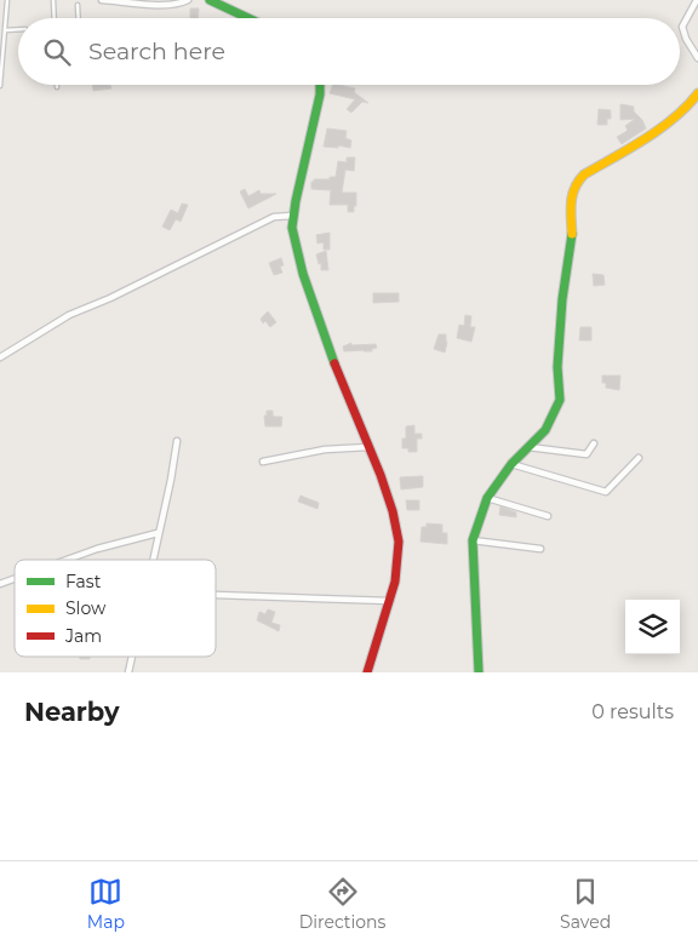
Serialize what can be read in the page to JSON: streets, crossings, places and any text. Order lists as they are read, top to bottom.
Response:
{
  "legend": ["Fast", "Slow", "Jam"],
  "page": {
    "search": "Search here",
    "heading": ["Nearby", "0 results"],
    "nav": ["Map", "Directions", "Saved"]
  }
}
